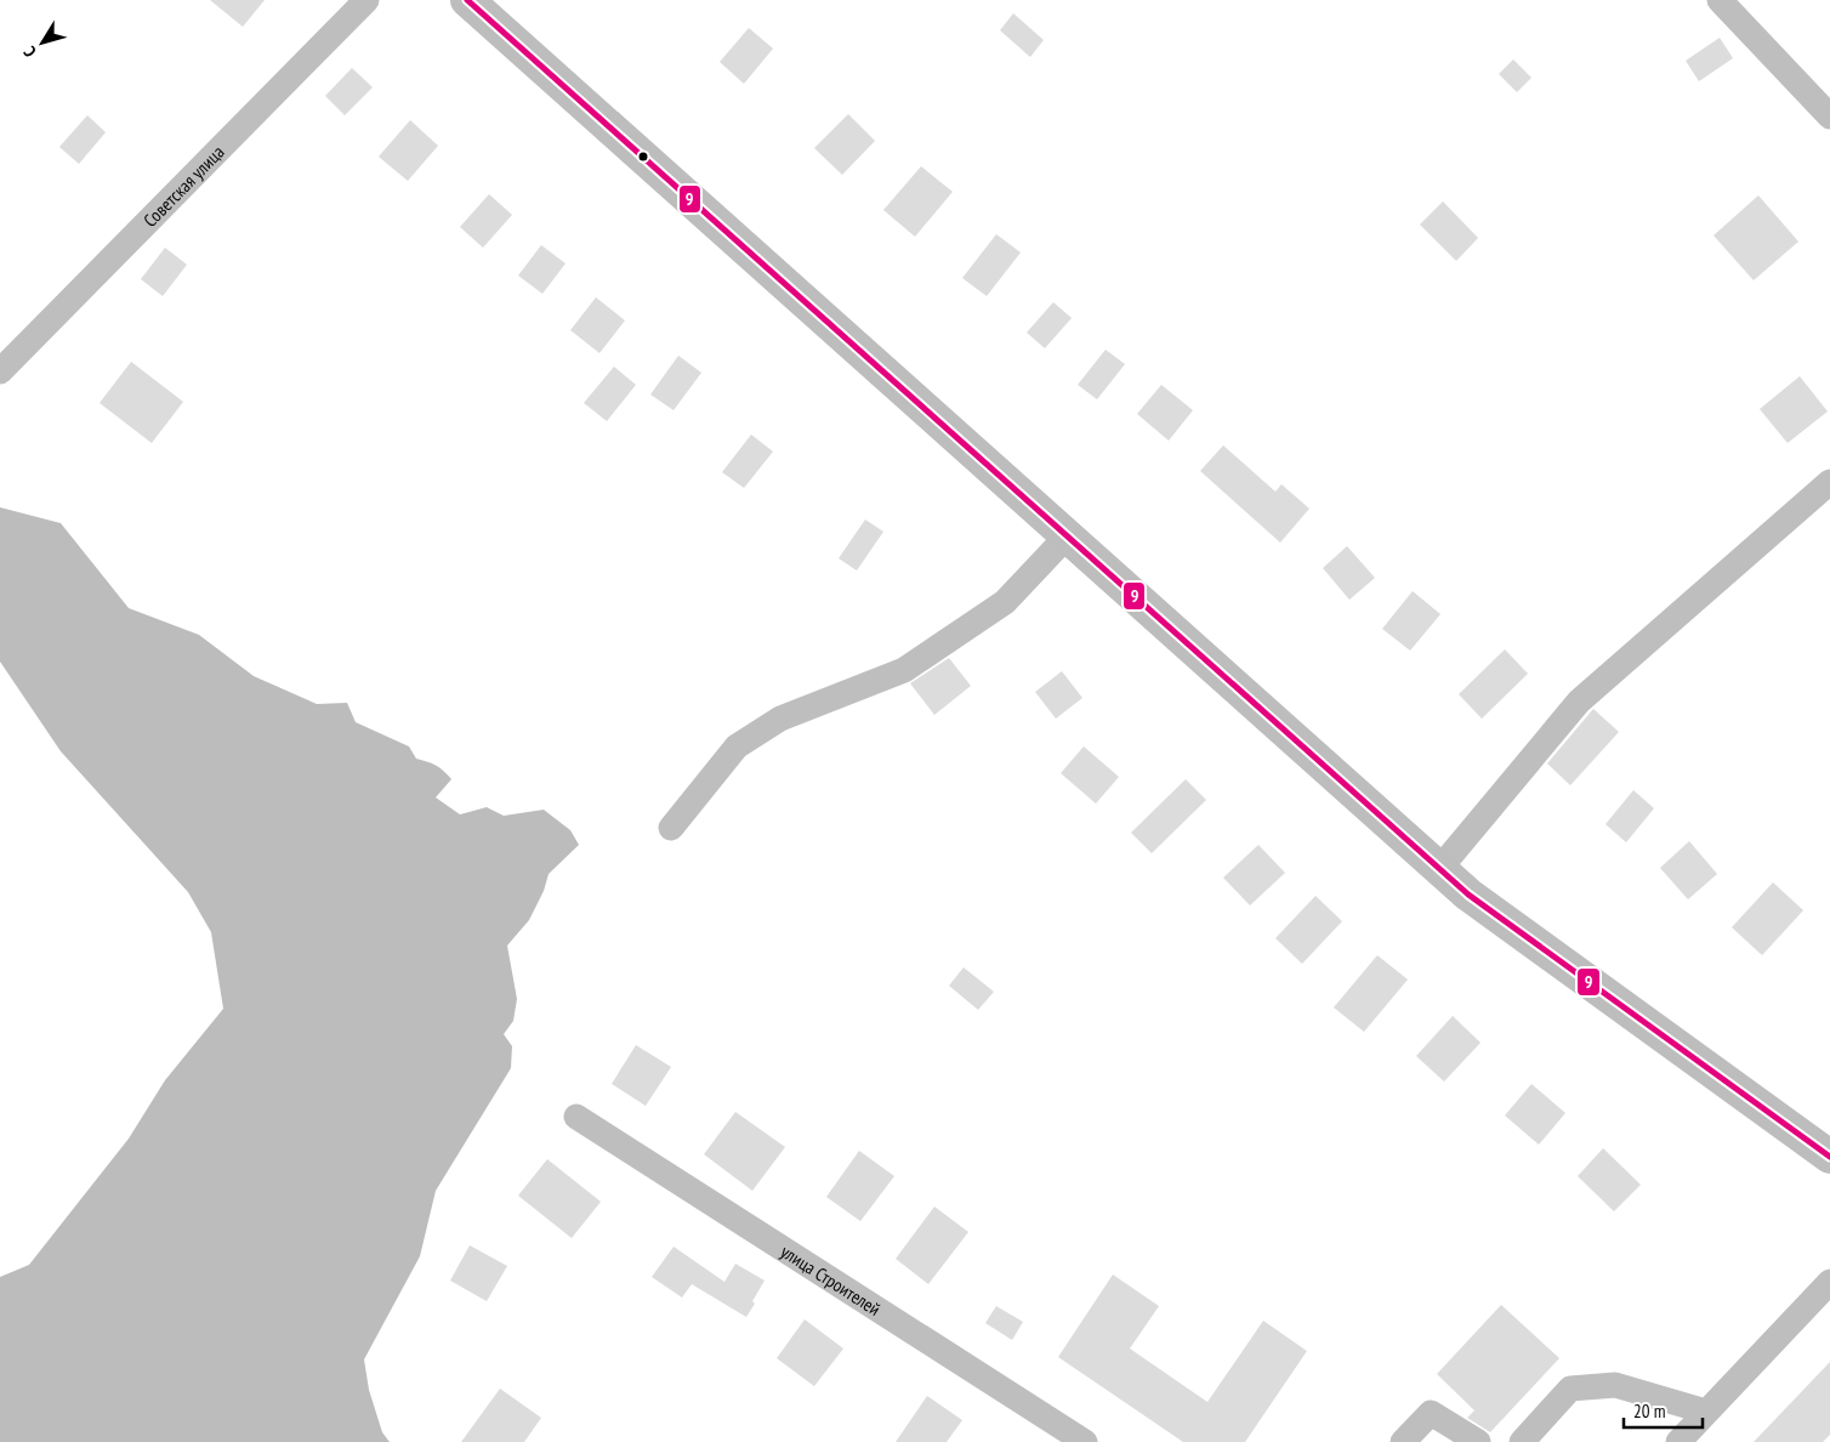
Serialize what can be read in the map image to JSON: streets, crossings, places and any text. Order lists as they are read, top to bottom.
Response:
{
  "streets": {
    "street": ["Советская улица", "улица Строителей"]
  },
  "lines": ["transit line 9"],
  "scale_bar": "20 m",
  "north": "bottom left"
}
